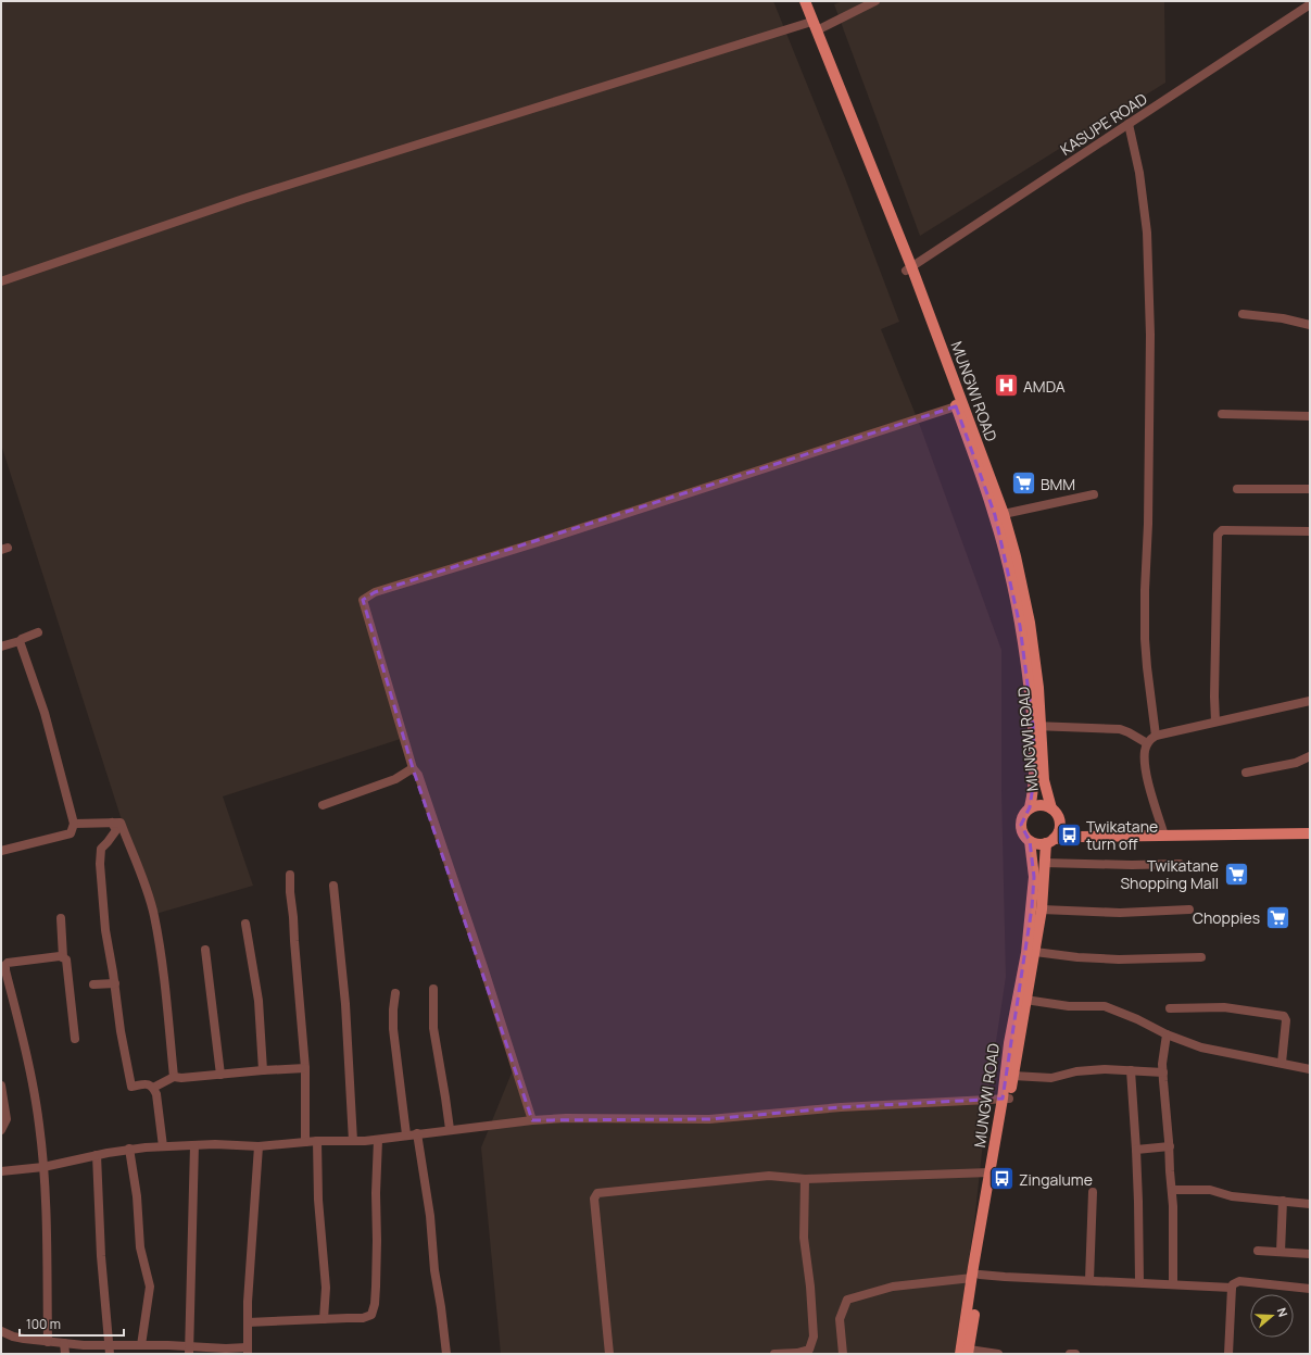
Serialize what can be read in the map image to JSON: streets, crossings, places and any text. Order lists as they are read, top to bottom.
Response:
{
  "streets": {
    "main road": ["MUNGWI ROAD"],
    "street": ["KASUPE ROAD"]
  },
  "crossings": [
    ["KASUPE ROAD", "MUNGWI ROAD"]
  ],
  "places": {
    "hospital": ["AMDA"],
    "supermarket": ["BMM", "Twikatane Shopping Mall", "Choppies"],
    "bus stop": ["Twikatane turn off", "Zingalume"]
  },
  "scale_bar": "100 m",
  "north": "right"
}
